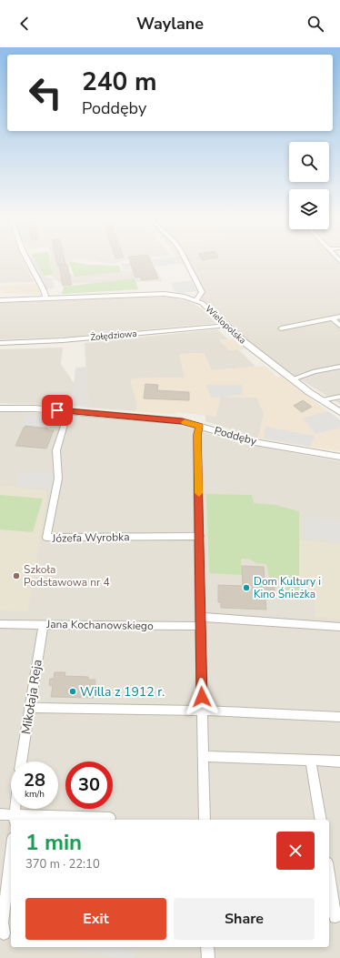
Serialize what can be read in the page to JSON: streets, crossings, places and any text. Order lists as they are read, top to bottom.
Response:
{
  "streets": {
    "street": [
      "Wielopolska",
      "Żołędziowa",
      "Poddęby",
      "Józefa Wyrobka",
      "Jana Kochanowskiego",
      "Mikołaja Reja"
    ]
  },
  "crossings": [
    ["Wielopolska", "Żołędziowa"],
    ["Poddęby", "Józefa Wyrobka"],
    ["Jana Kochanowskiego", "Mikołaja Reja"]
  ],
  "places": ["Szkoła Podstawowa nr 4", "Dom Kultury i Kino Śnieżka", "Willa z 1912 r."],
  "page": {
    "header": "Waylane",
    "turn": ["240 m", "Poddęby"],
    "speed": "28 km/h",
    "limit": "30",
    "heading": ["1 min", "370 m · 22:10"],
    "buttons": ["Exit", "Share"]
  }
}
